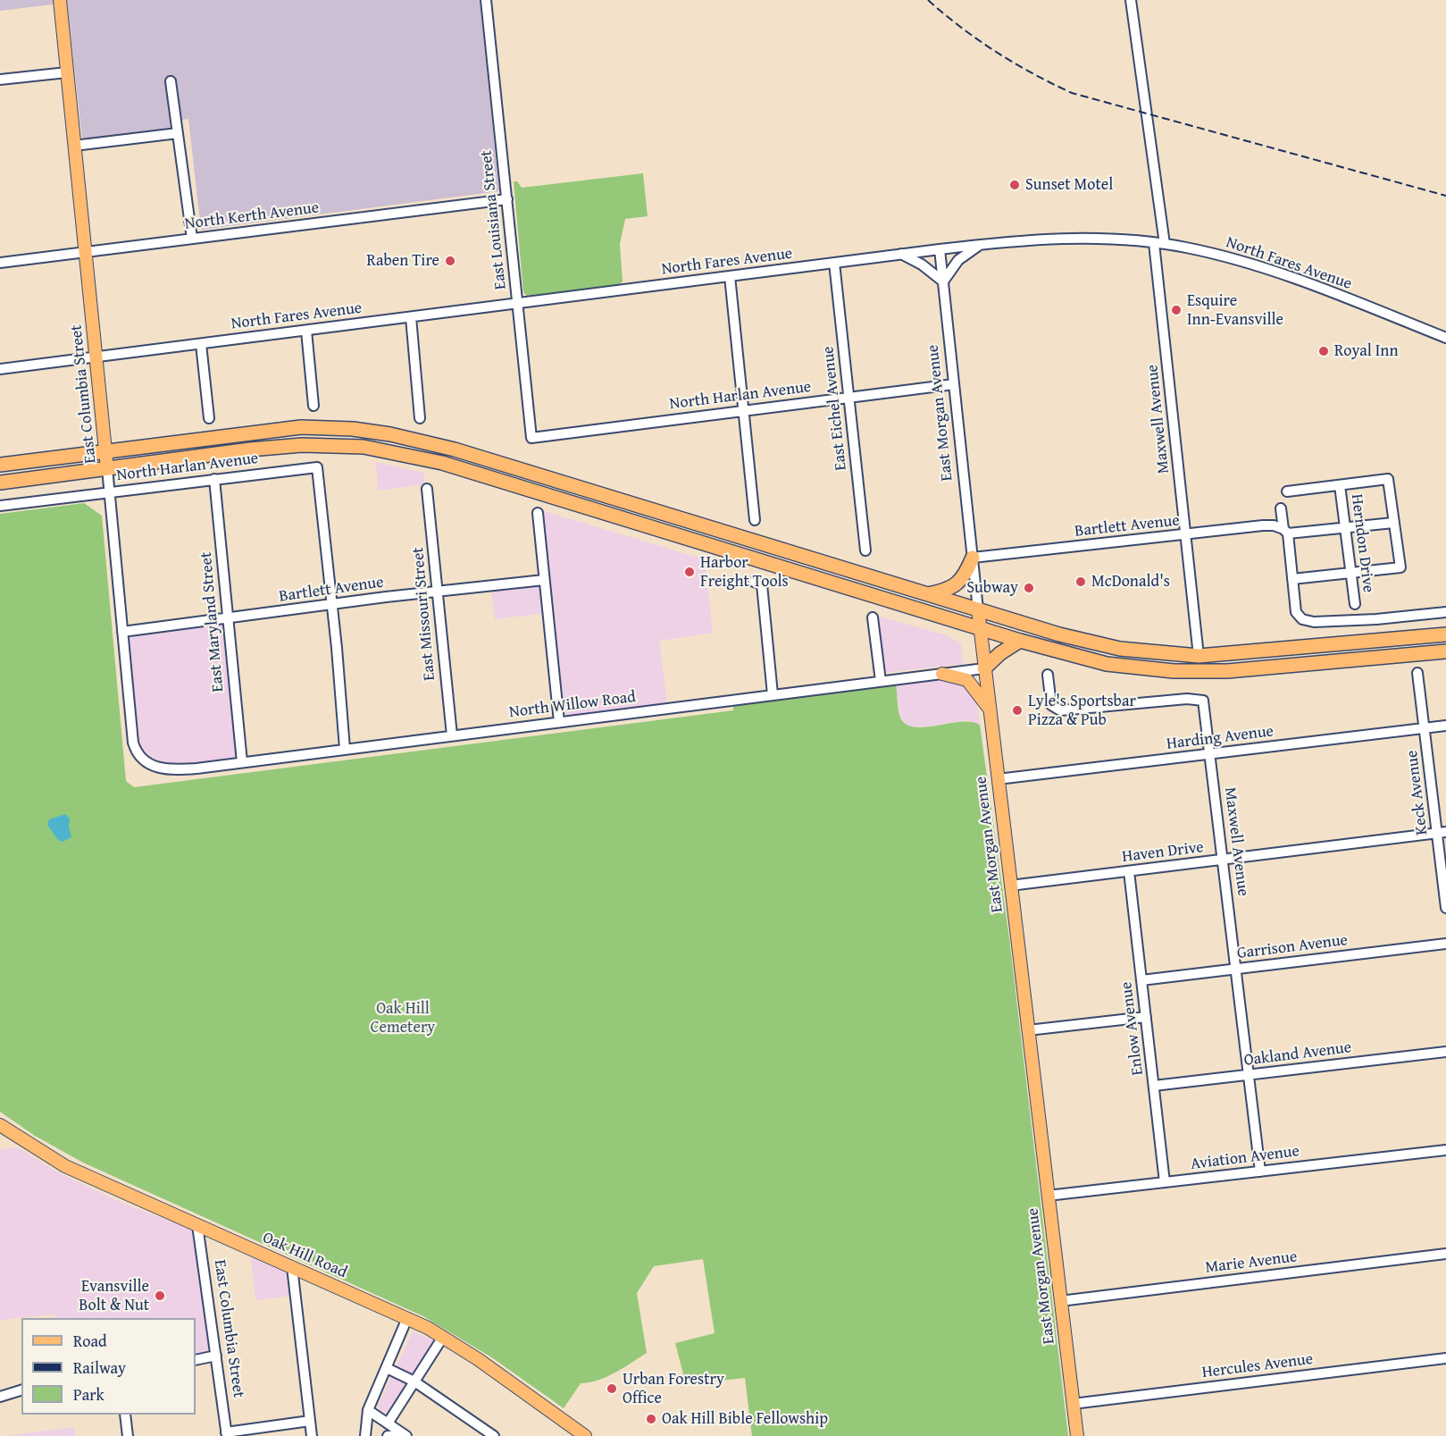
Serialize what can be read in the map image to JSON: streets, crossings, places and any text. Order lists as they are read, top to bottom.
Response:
{
  "streets": {
    "main road": ["East Columbia Street", "East Morgan Avenue", "Oak Hill Road"],
    "street": [
      "North Kerth Avenue",
      "East Louisiana Street",
      "North Fares Avenue",
      "North Harlan Avenue",
      "East Eichel Avenue",
      "Maxwell Avenue",
      "Bartlett Avenue",
      "Herndon Drive",
      "East Missouri Street",
      "East Maryland Street",
      "North Willow Road",
      "Harding Avenue",
      "Keck Avenue",
      "Haven Drive",
      "Garrison Avenue",
      "Enlow Avenue",
      "Oakland Avenue",
      "Aviation Avenue",
      "Marie Avenue",
      "Hercules Avenue"
    ]
  },
  "crossings": [
    ["North Kerth Avenue", "East Louisiana Street"],
    ["North Kerth Avenue", "East Columbia Street"],
    ["East Louisiana Street", "North Fares Avenue"],
    ["East Louisiana Street", "North Harlan Avenue"],
    ["North Fares Avenue", "East Columbia Street"],
    ["North Fares Avenue", "East Eichel Avenue"],
    ["North Fares Avenue", "East Morgan Avenue"],
    ["North Fares Avenue", "Maxwell Avenue"],
    ["East Columbia Street", "North Harlan Avenue"],
    ["East Columbia Street", "Bartlett Avenue"],
    ["East Columbia Street", "North Willow Road"],
    ["East Columbia Street", "Oak Hill Road"],
    ["North Harlan Avenue", "East Eichel Avenue"],
    ["North Harlan Avenue", "East Morgan Avenue"],
    ["North Harlan Avenue", "Bartlett Avenue"],
    ["North Harlan Avenue", "East Maryland Street"],
    ["East Morgan Avenue", "Bartlett Avenue"],
    ["East Morgan Avenue", "North Willow Road"],
    ["East Morgan Avenue", "Harding Avenue"],
    ["East Morgan Avenue", "Haven Drive"],
    ["East Morgan Avenue", "Aviation Avenue"],
    ["East Morgan Avenue", "Marie Avenue"],
    ["East Morgan Avenue", "Hercules Avenue"],
    ["Maxwell Avenue", "Bartlett Avenue"],
    ["Maxwell Avenue", "Harding Avenue"],
    ["Maxwell Avenue", "Haven Drive"],
    ["Maxwell Avenue", "Garrison Avenue"],
    ["Maxwell Avenue", "Oakland Avenue"],
    ["Maxwell Avenue", "Aviation Avenue"],
    ["Bartlett Avenue", "Herndon Drive"],
    ["Bartlett Avenue", "East Missouri Street"],
    ["Bartlett Avenue", "East Maryland Street"],
    ["East Missouri Street", "North Willow Road"],
    ["East Maryland Street", "North Willow Road"],
    ["Harding Avenue", "Keck Avenue"],
    ["Keck Avenue", "Haven Drive"],
    ["Haven Drive", "Enlow Avenue"],
    ["Garrison Avenue", "Enlow Avenue"],
    ["Enlow Avenue", "Oakland Avenue"],
    ["Enlow Avenue", "Aviation Avenue"]
  ],
  "parks": ["Oak Hill Cemetery"],
  "places": [
    "Sunset Motel",
    "Raben Tire",
    "Esquire Inn-Evansville",
    "Royal Inn",
    "Harbor Freight Tools",
    "McDonald's",
    "Subway",
    "Lyle's Sportsbar Pizza & Pub",
    "Evansville Bolt & Nut",
    "Urban Forestry Office",
    "Oak Hill Bible Fellowship"
  ],
  "legend": ["Road", "Railway", "Park"]
}
